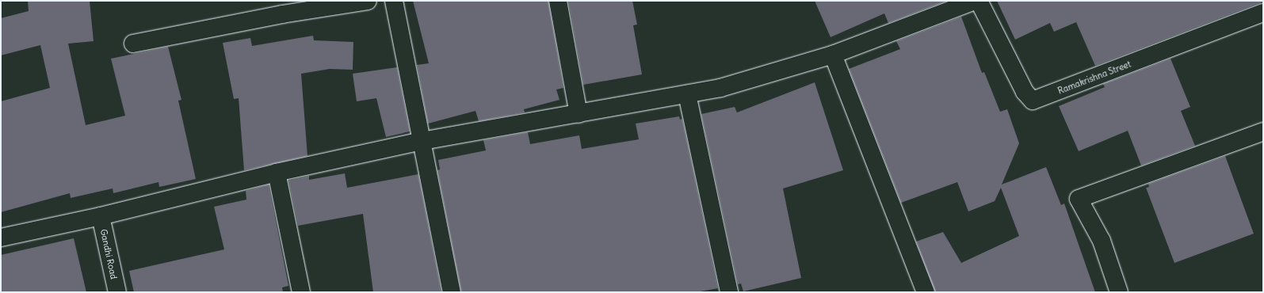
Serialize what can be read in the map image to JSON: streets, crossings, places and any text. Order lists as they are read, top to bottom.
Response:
{
  "streets": {
    "street": ["Ramakrishna Street", "Gandhi Road"]
  }
}
